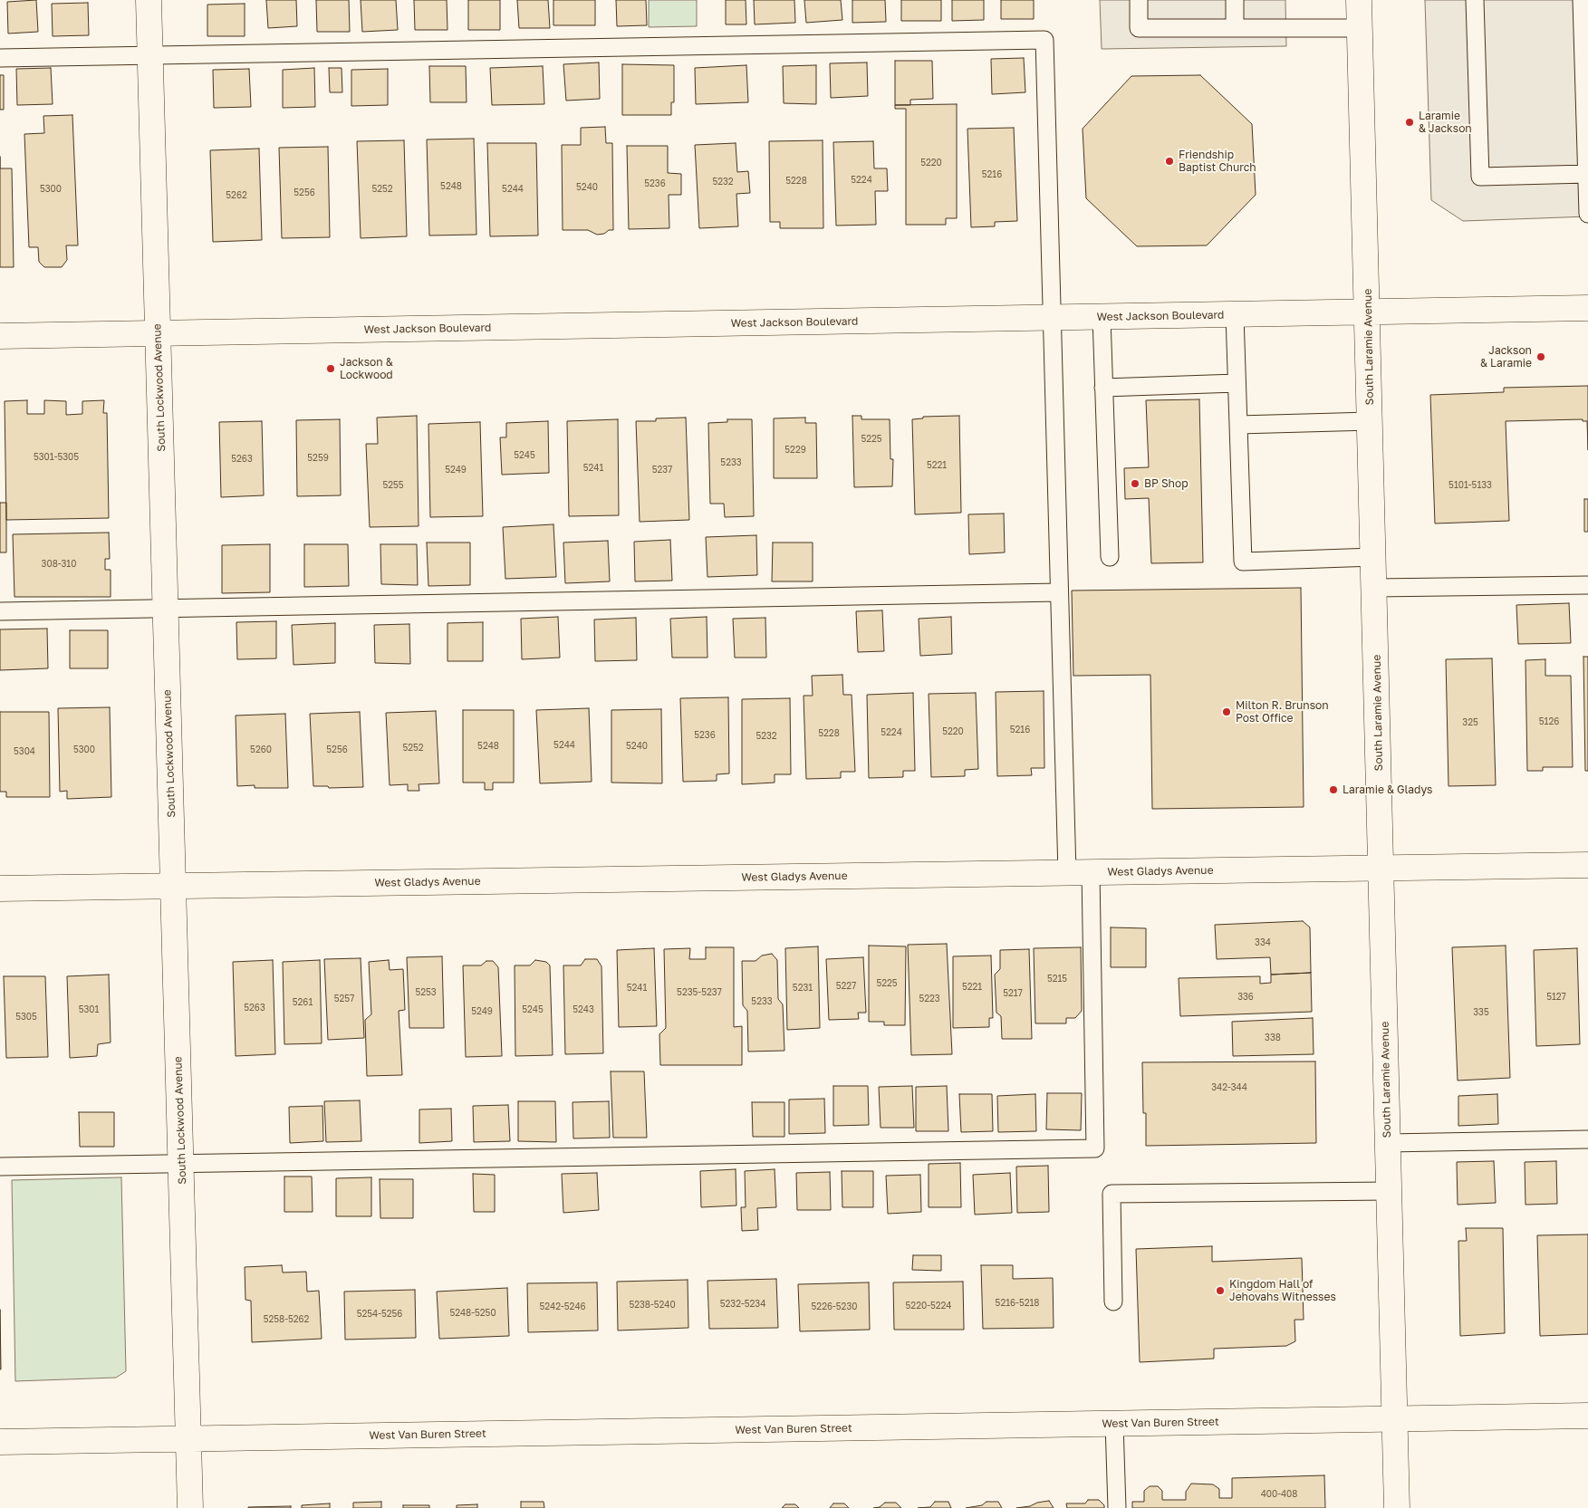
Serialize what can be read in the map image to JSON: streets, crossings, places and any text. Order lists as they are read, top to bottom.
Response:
{
  "streets": {
    "street": [
      "West Jackson Boulevard",
      "South Laramie Avenue",
      "South Lockwood Avenue",
      "West Gladys Avenue",
      "West Van Buren Street"
    ]
  },
  "crossings": [
    ["West Jackson Boulevard", "South Laramie Avenue"],
    ["West Jackson Boulevard", "South Lockwood Avenue"],
    ["South Laramie Avenue", "West Gladys Avenue"],
    ["South Laramie Avenue", "West Van Buren Street"],
    ["South Lockwood Avenue", "West Gladys Avenue"],
    ["South Lockwood Avenue", "West Van Buren Street"]
  ],
  "places": [
    "Laramie & Jackson",
    "Friendship Baptist Church",
    "Jackson & Laramie",
    "Jackson & Lockwood",
    "BP Shop",
    "Milton R. Brunson Post Office",
    "Laramie & Gladys",
    "Kingdom Hall of Jehovahs Witnesses"
  ],
  "house_numbers": [
    "5220",
    "5216",
    "5224",
    "5228",
    "5232",
    "5236",
    "5248",
    "5240",
    "5300",
    "5252",
    "5244",
    "5256",
    "5262",
    "5225",
    "5229",
    "5245",
    "5301-5305",
    "5259",
    "5263",
    "5233",
    "5221",
    "5241",
    "5249",
    "5237",
    "5255",
    "5101-5133",
    "308-310",
    "5126",
    "325",
    "5216",
    "5220",
    "5224",
    "5228",
    "5236",
    "5232",
    "5244",
    "5248",
    "5240",
    "5252",
    "5300",
    "5260",
    "5256",
    "5304",
    "334",
    "5215",
    "5225",
    "5227",
    "5221",
    "5241",
    "5231",
    "5253",
    "5235-5237",
    "5217",
    "336",
    "5127",
    "5257",
    "5223",
    "5233",
    "5261",
    "5263",
    "5301",
    "5245",
    "5243",
    "5249",
    "335",
    "5305",
    "338",
    "342-344",
    "5216-5218",
    "5232-5234",
    "5238-5240",
    "5220-5224",
    "5242-5246",
    "5226-5230",
    "5248-5250",
    "5254-5256",
    "5258-5262",
    "400-408"
  ]
}
